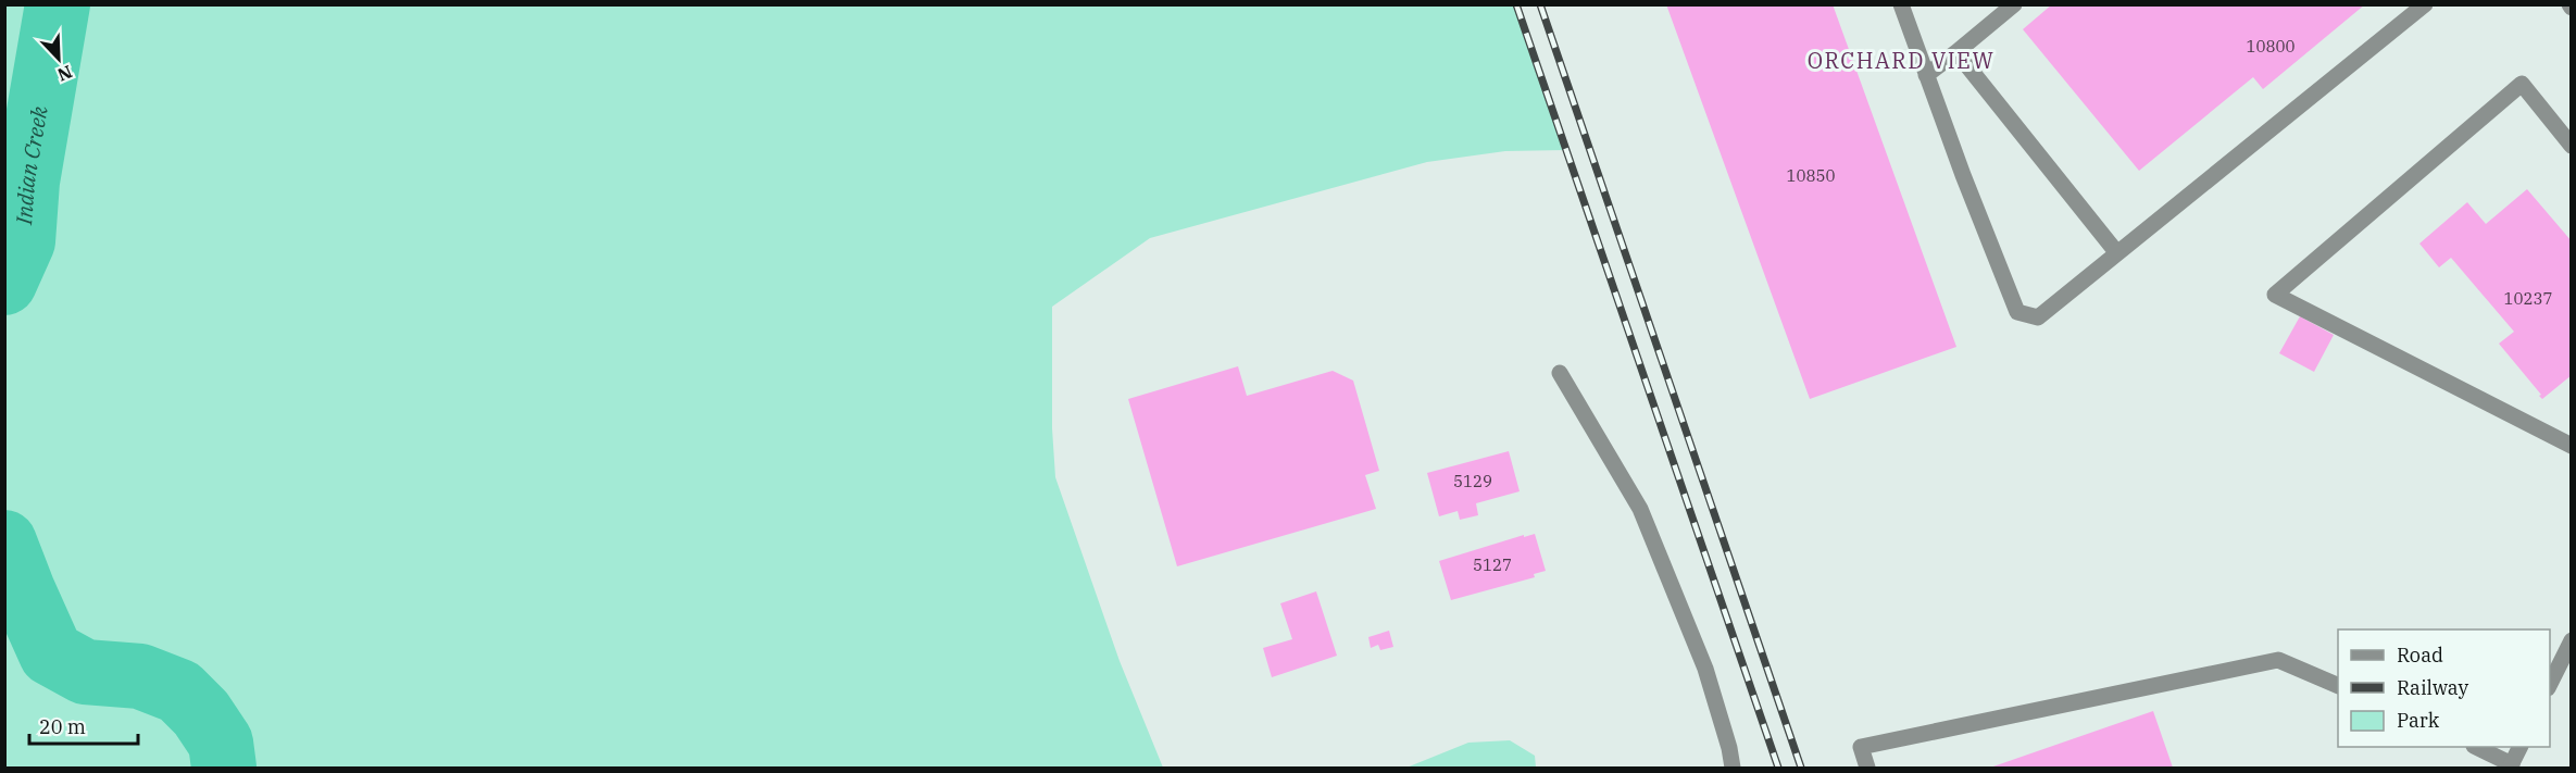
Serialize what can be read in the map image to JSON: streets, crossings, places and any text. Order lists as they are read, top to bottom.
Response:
{
  "districts": ["ORCHARD VIEW"],
  "water": ["Indian Creek"],
  "house_numbers": [
    "10800",
    "10850",
    "10237",
    "5129",
    "5127"
  ],
  "legend": ["Road", "Railway", "Park"],
  "scale_bar": "20 m",
  "north": "bottom right"
}
